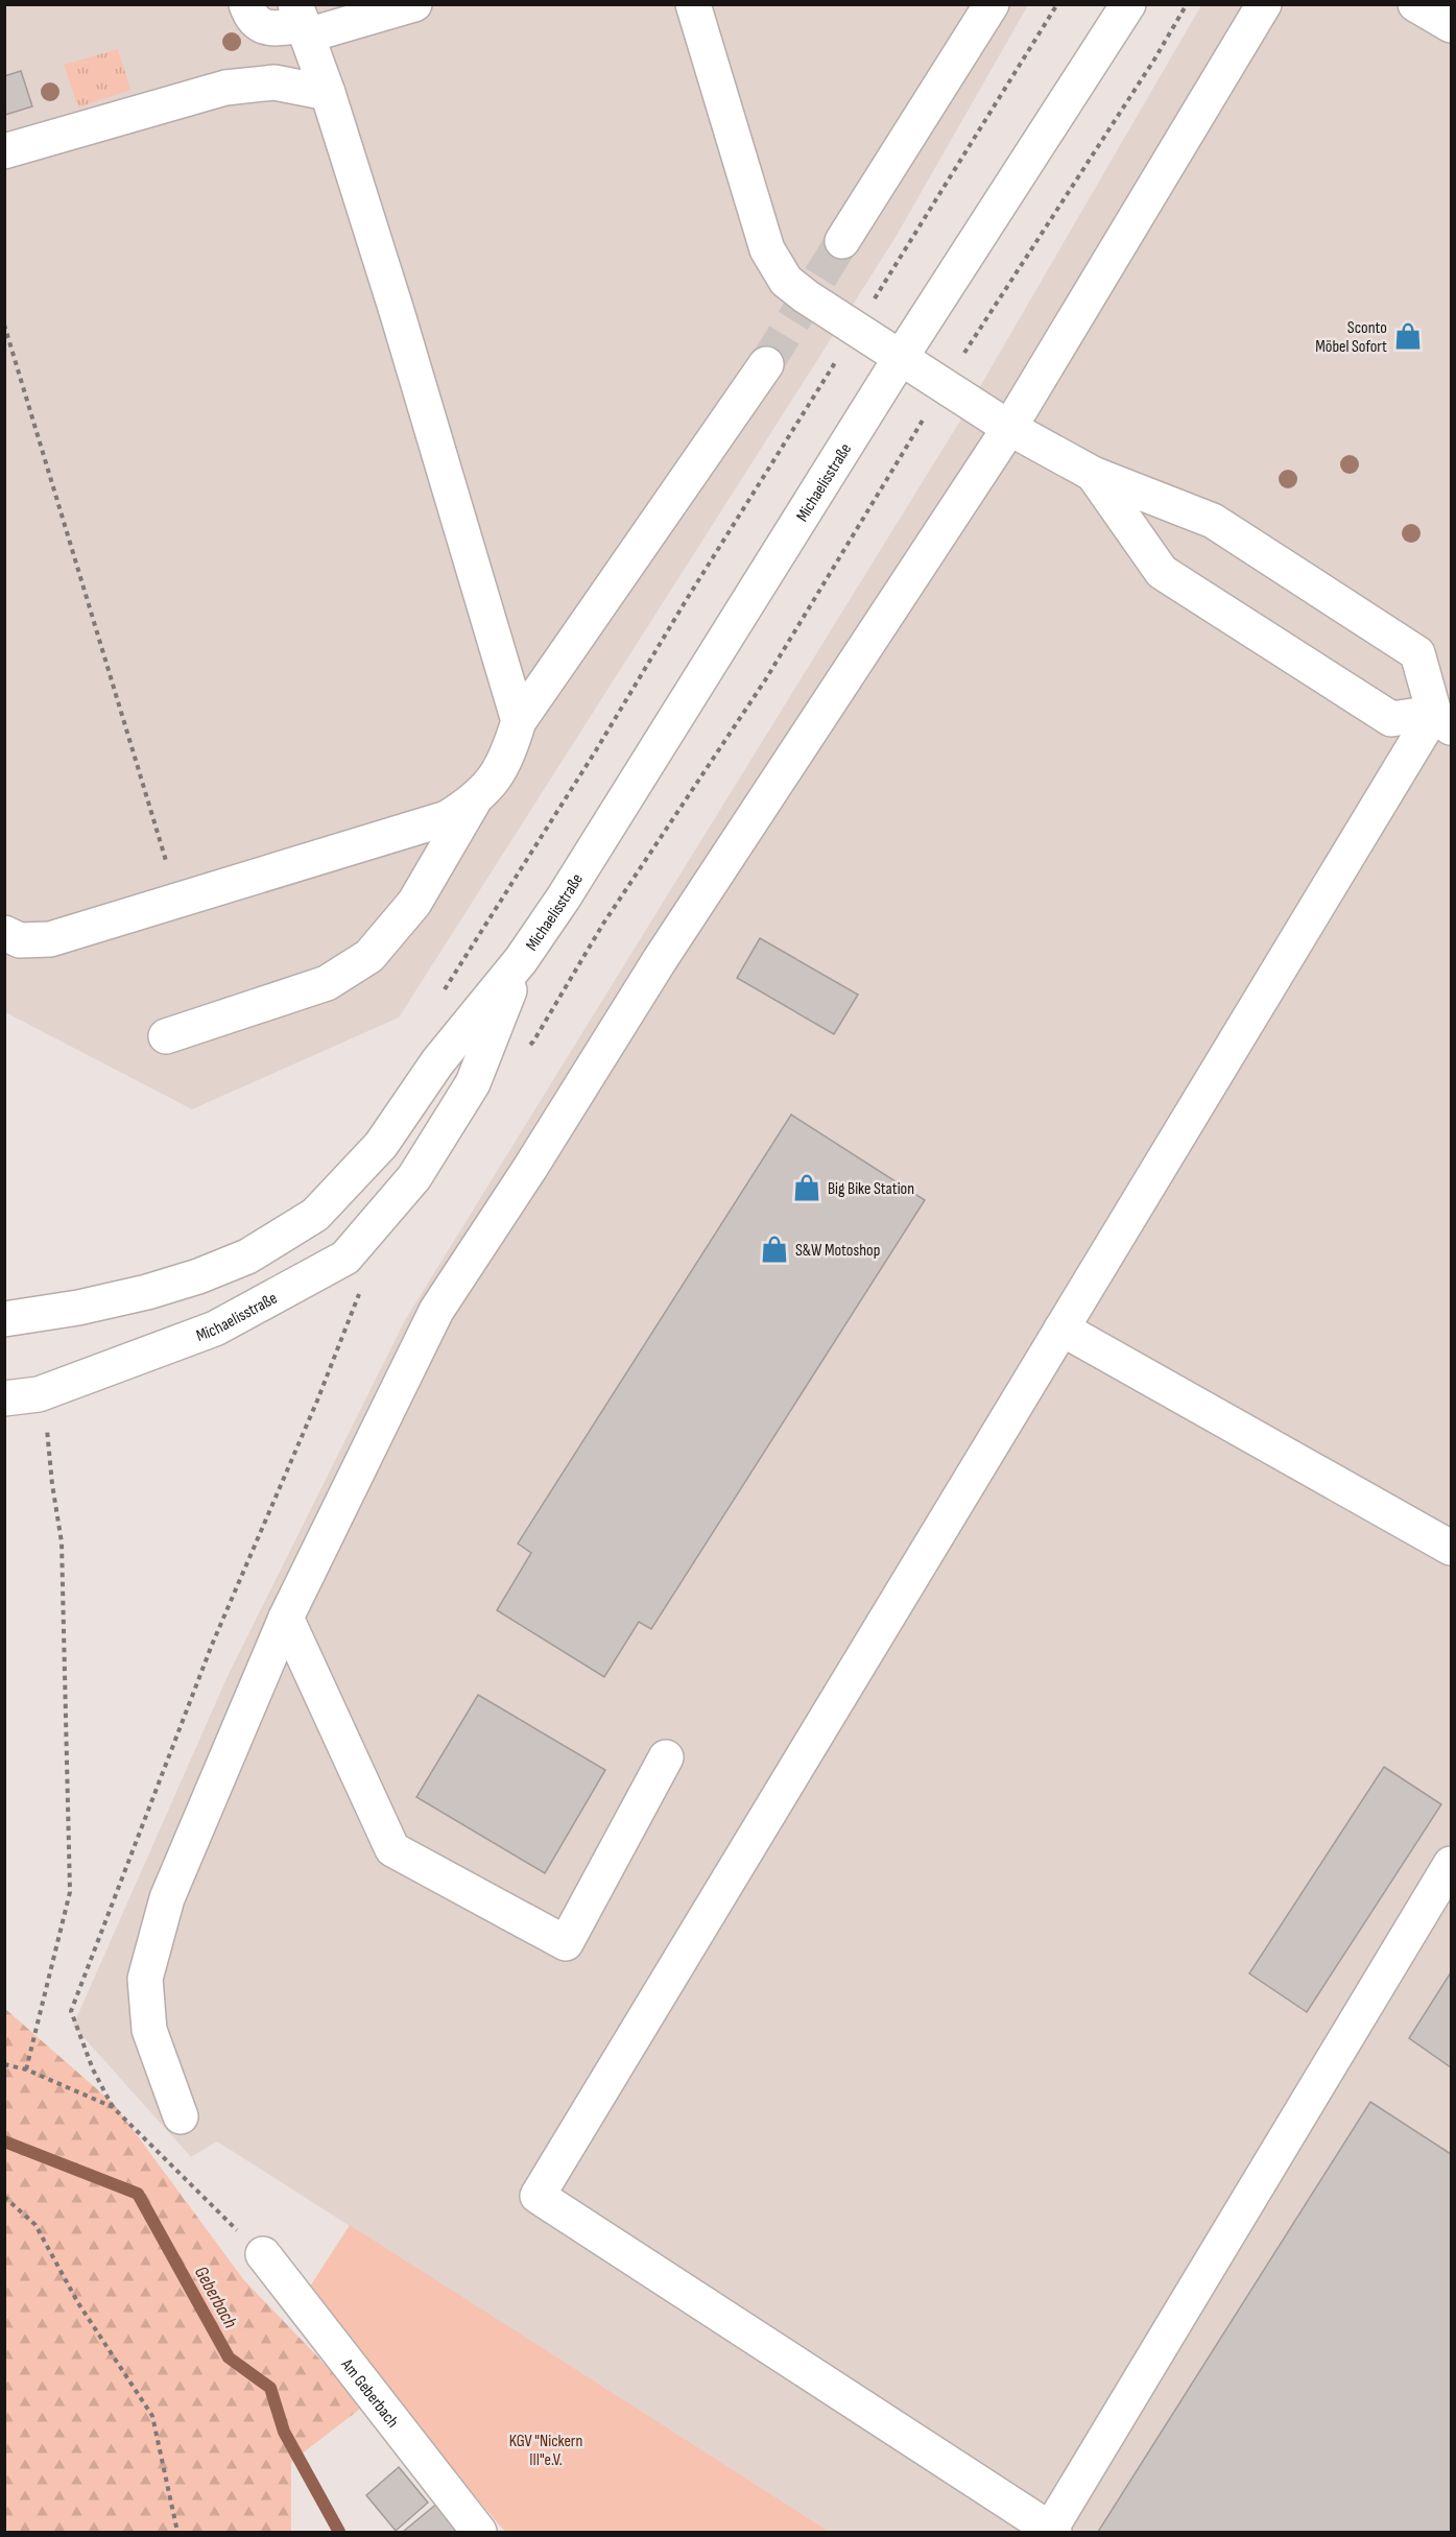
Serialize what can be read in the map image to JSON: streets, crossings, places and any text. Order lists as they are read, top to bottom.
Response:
{
  "streets": {
    "street": ["Michaelisstraße", "Am Geberbach"]
  },
  "water": ["Geberbach"],
  "parks": ["KGV \"Nickern III\"e.V."],
  "places": {
    "shop": ["Sconto Möbel Sofort", "Big Bike Station", "S&W Motoshop"]
  }
}
